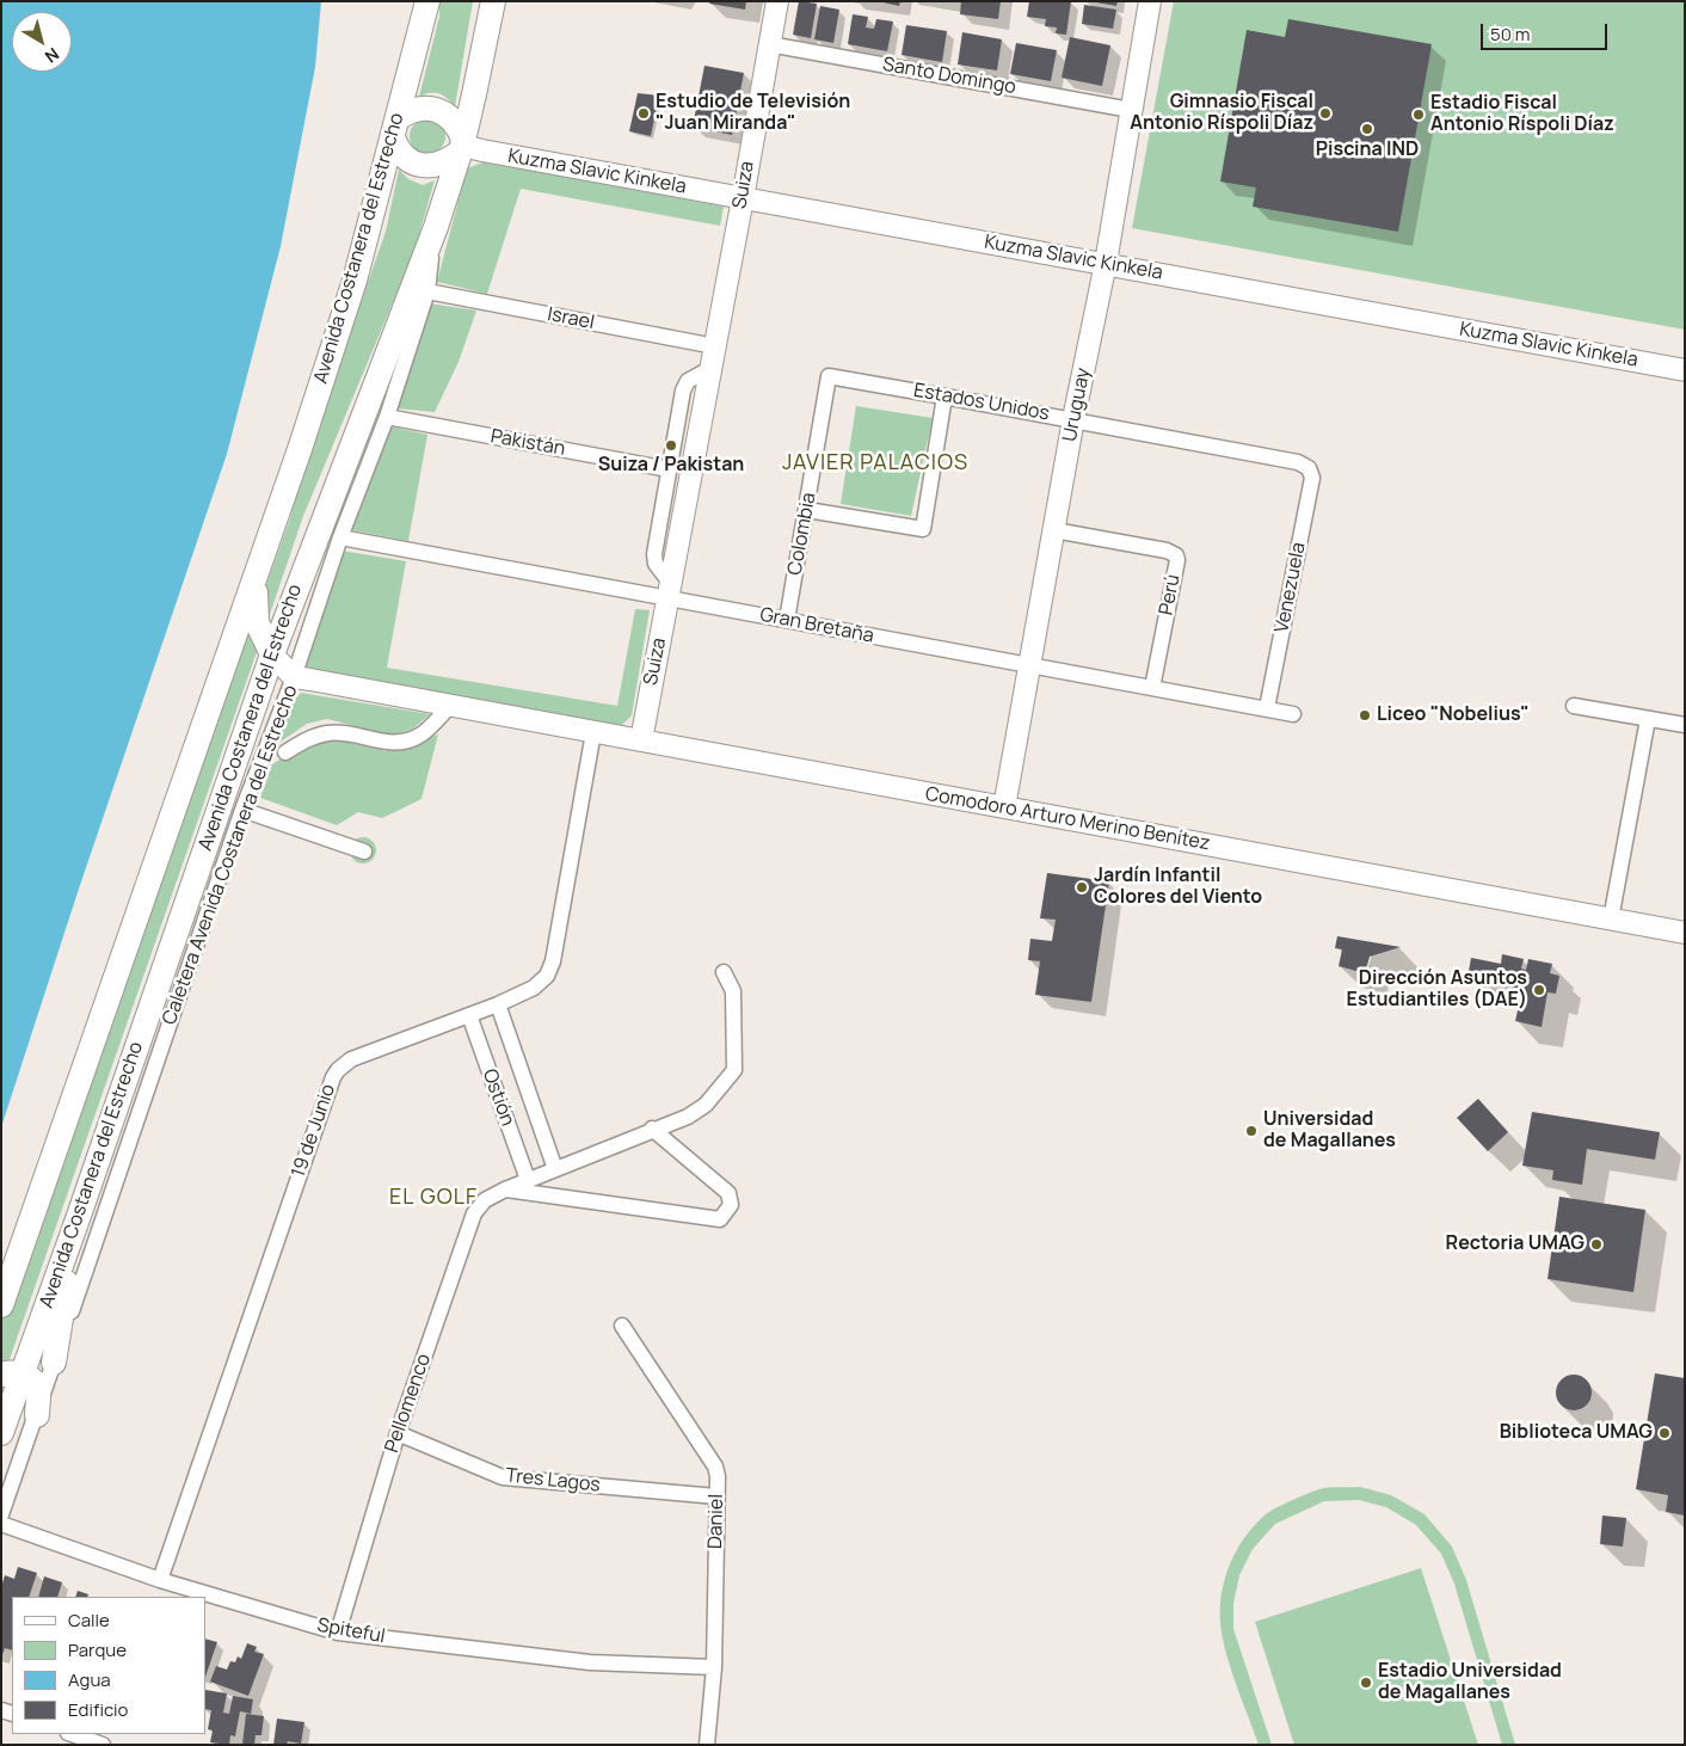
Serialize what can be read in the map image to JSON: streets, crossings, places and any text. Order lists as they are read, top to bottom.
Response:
{
  "streets": {
    "main road": ["Avenida Costanera del Estrecho"],
    "street": [
      "Santo Domingo",
      "Kuzma Slavic Kinkela",
      "Suiza",
      "Israel",
      "Estados Unidos",
      "Uruguay",
      "Pakistán",
      "Colombia",
      "Venezuela",
      "Perú",
      "Gran Bretaña",
      "Comodoro Arturo Merino Benítez",
      "Caletera Avenida Costanera del Estrecho",
      "Ostión",
      "19 de Junio",
      "Pellomenco",
      "Tres Lagos",
      "Daniel",
      "Spiteful"
    ]
  },
  "crossings": [
    ["Santo Domingo", "Suiza"],
    ["Santo Domingo", "Uruguay"],
    ["Kuzma Slavic Kinkela", "Suiza"],
    ["Kuzma Slavic Kinkela", "Avenida Costanera del Estrecho"],
    ["Kuzma Slavic Kinkela", "Uruguay"],
    ["Suiza", "Israel"],
    ["Suiza", "Gran Bretaña"],
    ["Suiza", "Comodoro Arturo Merino Benítez"],
    ["Avenida Costanera del Estrecho", "Caletera Avenida Costanera del Estrecho"],
    ["Israel", "Caletera Avenida Costanera del Estrecho"],
    ["Estados Unidos", "Uruguay"],
    ["Estados Unidos", "Colombia"],
    ["Estados Unidos", "Venezuela"],
    ["Uruguay", "Perú"],
    ["Uruguay", "Gran Bretaña"],
    ["Uruguay", "Comodoro Arturo Merino Benítez"],
    ["Pakistán", "Caletera Avenida Costanera del Estrecho"],
    ["Colombia", "Gran Bretaña"],
    ["Venezuela", "Gran Bretaña"],
    ["Perú", "Gran Bretaña"],
    ["Gran Bretaña", "Caletera Avenida Costanera del Estrecho"],
    ["Comodoro Arturo Merino Benítez", "Caletera Avenida Costanera del Estrecho"],
    ["Comodoro Arturo Merino Benítez", "19 de Junio"],
    ["Ostión", "19 de Junio"],
    ["Ostión", "Pellomenco"],
    ["19 de Junio", "Spiteful"],
    ["Pellomenco", "Tres Lagos"],
    ["Pellomenco", "Spiteful"],
    ["Tres Lagos", "Daniel"],
    ["Daniel", "Spiteful"]
  ],
  "districts": ["JAVIER PALACIOS", "EL GOLF"],
  "places": [
    "Estudio de Televisión \"Juan Miranda\"",
    "Gimnasio Fiscal Antonio Ríspoli Díaz",
    "Estadio Fiscal Antonio Ríspoli Díaz",
    "Piscina IND",
    "Suiza / Pakistan",
    "Liceo \"Nobelius\"",
    "Jardín Infantil Colores del Viento",
    "Dirección Asuntos Estudiantiles (DAE)",
    "Universidad de Magallanes",
    "Rectoria UMAG",
    "Biblioteca UMAG",
    "Estadio Universidad de Magallanes"
  ],
  "legend": [
    "Calle",
    "Parque",
    "Agua",
    "Edificio"
  ],
  "scale_bar": "50 m",
  "north": "bottom right"
}
